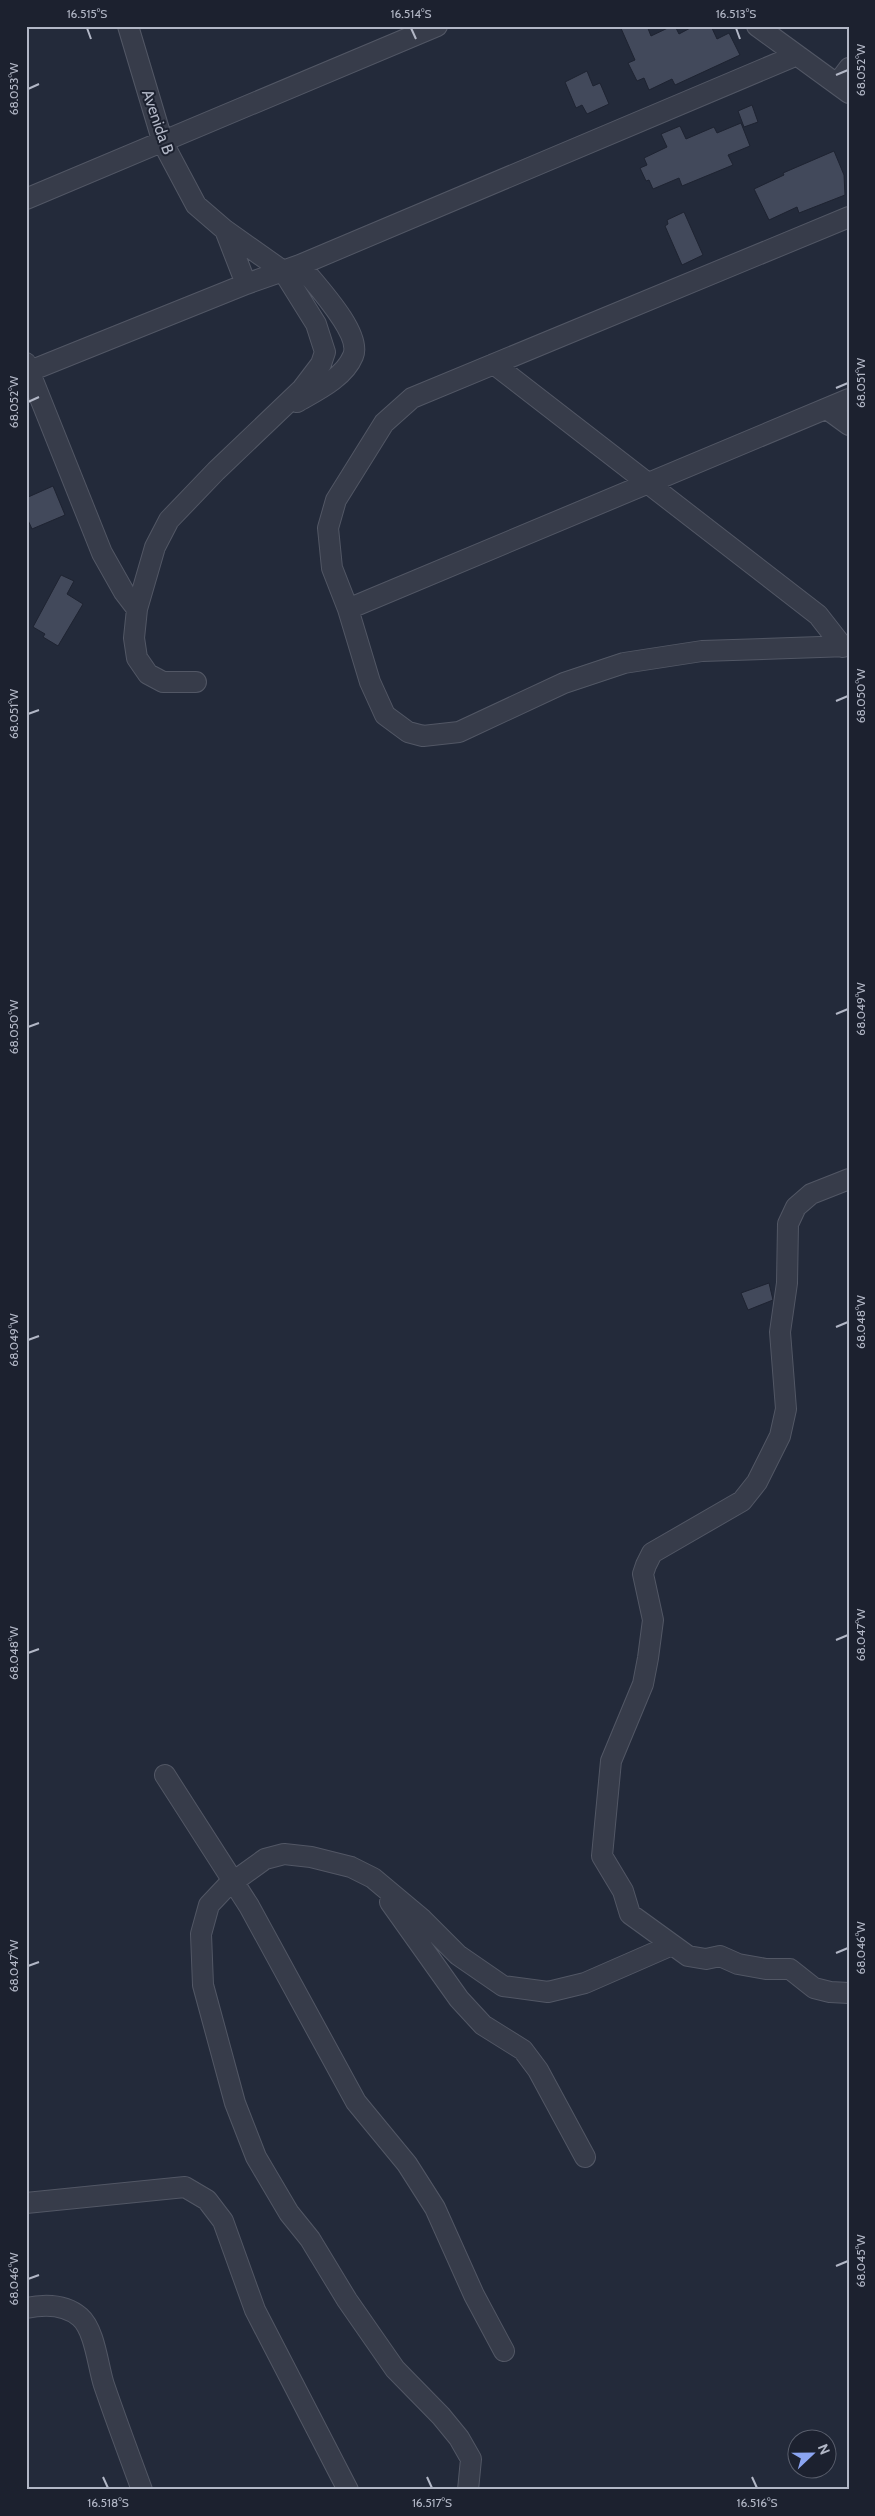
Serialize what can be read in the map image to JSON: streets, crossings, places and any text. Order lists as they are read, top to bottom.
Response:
{
  "streets": {
    "street": ["Avenida B"]
  },
  "north": "right",
  "coordinates": [
    "16.515°S",
    "16.514°S",
    "16.513°S",
    "68.052°W",
    "68.053°W",
    "68.051°W",
    "68.050°W",
    "68.049°W",
    "68.048°W",
    "68.047°W",
    "68.046°W",
    "68.045°W",
    "16.518°S",
    "16.517°S",
    "16.516°S"
  ]
}
